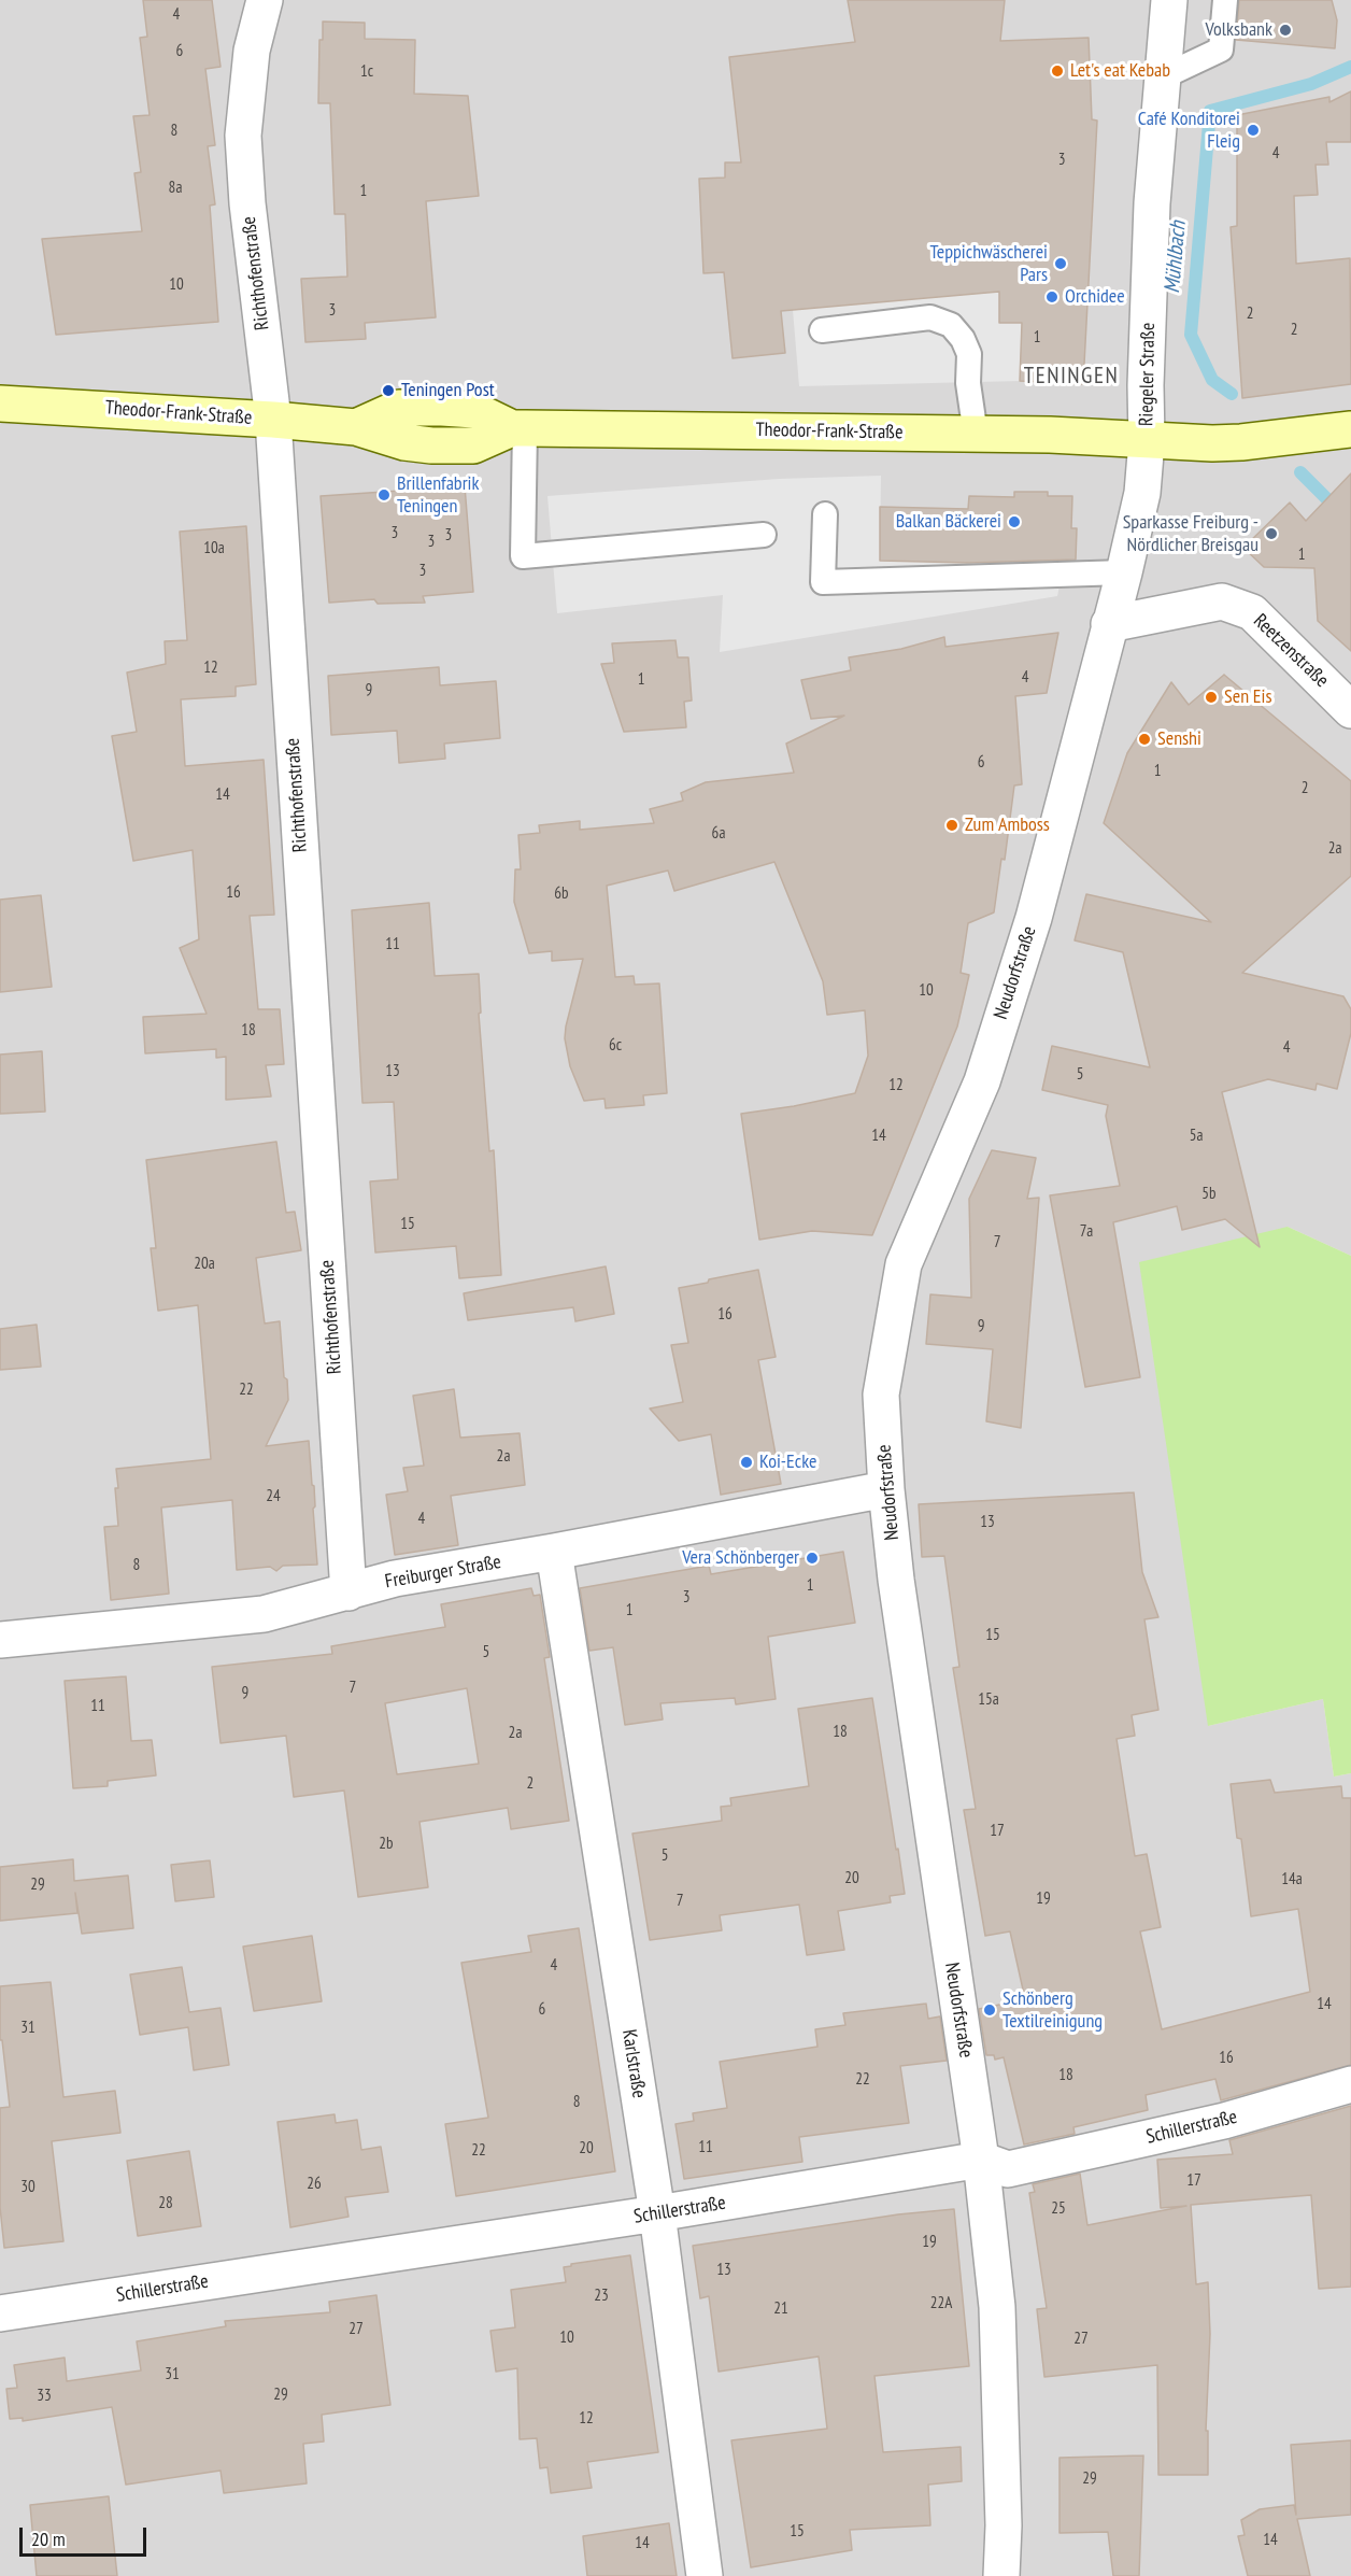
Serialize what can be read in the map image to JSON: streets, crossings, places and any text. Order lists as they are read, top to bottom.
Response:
{
  "streets": {
    "main road": ["Theodor-Frank-Straße"],
    "street": [
      "Richthofenstraße",
      "Riegeler Straße",
      "Reetzenstraße",
      "Neudorfstraße",
      "Freiburger Straße",
      "Karlstraße",
      "Schillerstraße"
    ]
  },
  "crossings": [
    ["Richthofenstraße", "Theodor-Frank-Straße"],
    ["Richthofenstraße", "Freiburger Straße"],
    ["Riegeler Straße", "Theodor-Frank-Straße"],
    ["Riegeler Straße", "Neudorfstraße"],
    ["Theodor-Frank-Straße", "Neudorfstraße"],
    ["Reetzenstraße", "Neudorfstraße"],
    ["Neudorfstraße", "Freiburger Straße"],
    ["Neudorfstraße", "Schillerstraße"],
    ["Freiburger Straße", "Karlstraße"],
    ["Karlstraße", "Schillerstraße"]
  ],
  "districts": ["TENINGEN"],
  "water": ["Mühlbach"],
  "places": [
    "Volksbank",
    "Let's eat Kebab",
    "Café Konditorei Fleig",
    "Teppichwäscherei Pars",
    "Orchidee",
    "Teningen Post",
    "Brillenfabrik Teningen",
    "Balkan Bäckerei",
    "Sparkasse Freiburg - Nördlicher Breisgau",
    "Sen Eis",
    "Senshi",
    "Zum Amboss",
    "Koi-Ecke",
    "Vera Schönberger",
    "Schönberg Textilreinigung"
  ],
  "house_numbers": [
    "4",
    "6",
    "1c",
    "8",
    "4",
    "3",
    "8a",
    "1",
    "10",
    "3",
    "2",
    "2",
    "1",
    "3",
    "3",
    "3",
    "10a",
    "1",
    "3",
    "12",
    "4",
    "1",
    "9",
    "6",
    "1",
    "2",
    "14",
    "6a",
    "2a",
    "16",
    "6b",
    "11",
    "10",
    "18",
    "6c",
    "4",
    "13",
    "5",
    "12",
    "14",
    "5a",
    "5b",
    "15",
    "7a",
    "7",
    "20a",
    "16",
    "9",
    "22",
    "2a",
    "24",
    "4",
    "13",
    "8",
    "1",
    "3",
    "1",
    "15",
    "5",
    "7",
    "9",
    "15a",
    "11",
    "18",
    "2a",
    "2",
    "17",
    "2b",
    "5",
    "20",
    "14a",
    "29",
    "19",
    "7",
    "4",
    "14",
    "6",
    "31",
    "16",
    "18",
    "22",
    "8",
    "11",
    "20",
    "22",
    "17",
    "26",
    "30",
    "28",
    "25",
    "19",
    "13",
    "23",
    "22A",
    "21",
    "27",
    "10",
    "27",
    "31",
    "29",
    "33",
    "12",
    "29",
    "15",
    "14",
    "14"
  ],
  "scale_bar": "20 m"
}
